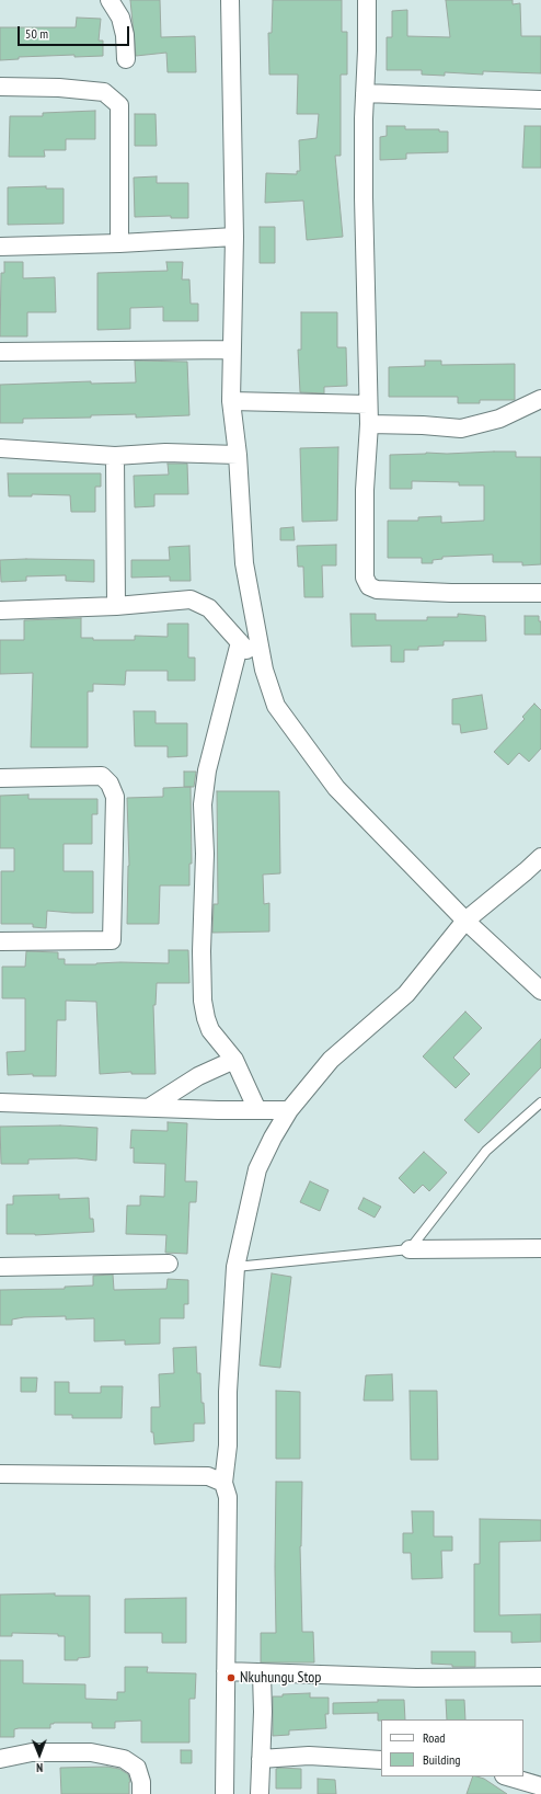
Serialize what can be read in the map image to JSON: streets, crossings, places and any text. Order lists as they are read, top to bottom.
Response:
{
  "places": ["Nkuhungu Stop"],
  "legend": ["Road", "Building"],
  "scale_bar": "50 m",
  "north": "bottom"
}
